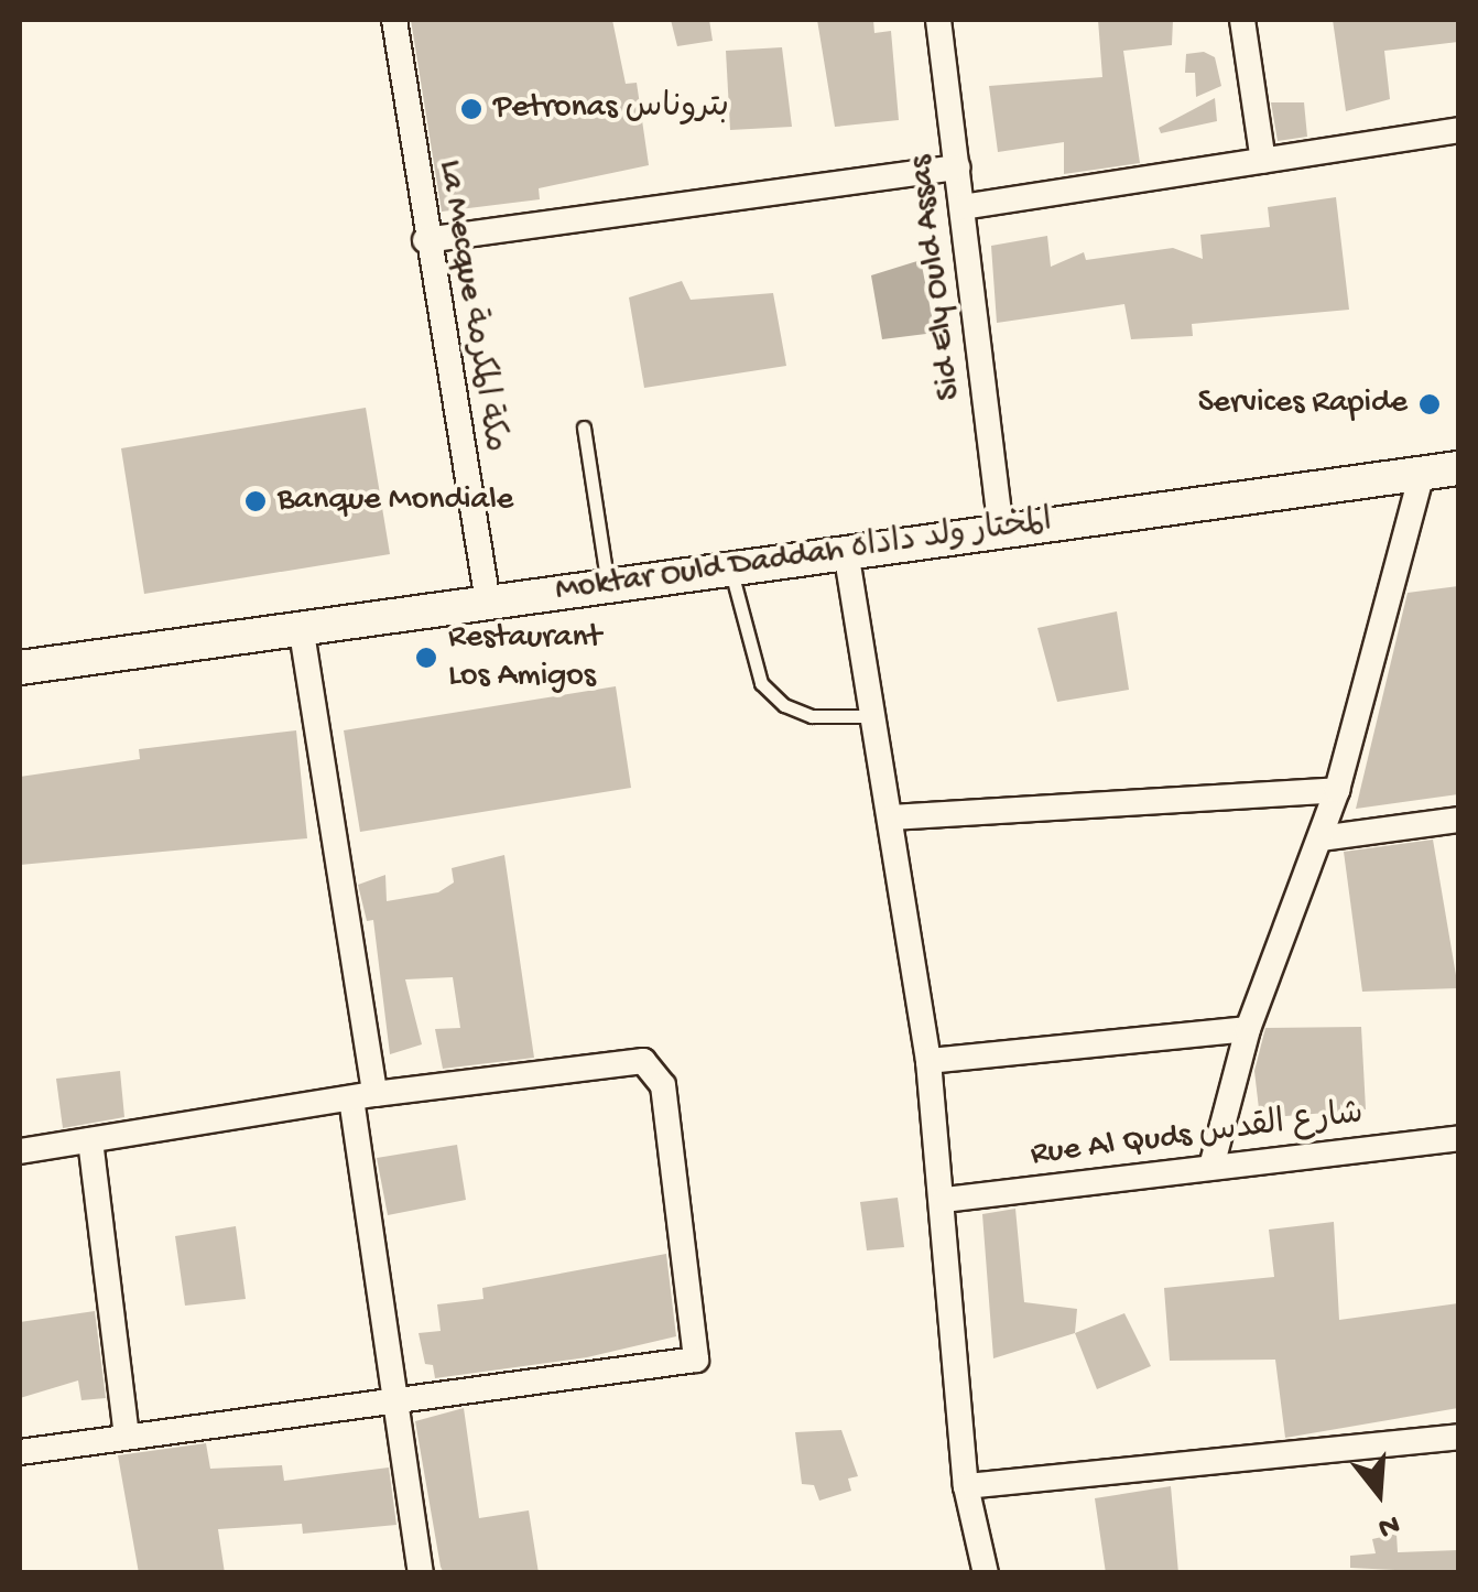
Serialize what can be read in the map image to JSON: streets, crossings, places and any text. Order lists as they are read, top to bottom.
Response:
{
  "streets": {
    "main road": ["Moktar Ould Daddah المختار ولد داداه"],
    "street": ["Sid Ely Ould Assas", "La Mecque مكة المكرمة", "Rue Al Quds شارع القدس"]
  },
  "crossings": [
    ["Sid Ely Ould Assas", "Moktar Ould Daddah المختار ولد داداه"],
    ["La Mecque مكة المكرمة", "Moktar Ould Daddah المختار ولد داداه"]
  ],
  "places": [
    "Petronas بتروناس",
    "Services Rapide",
    "Banque Mondiale",
    "Restaurant Los Amigos"
  ],
  "north": "bottom"
}
